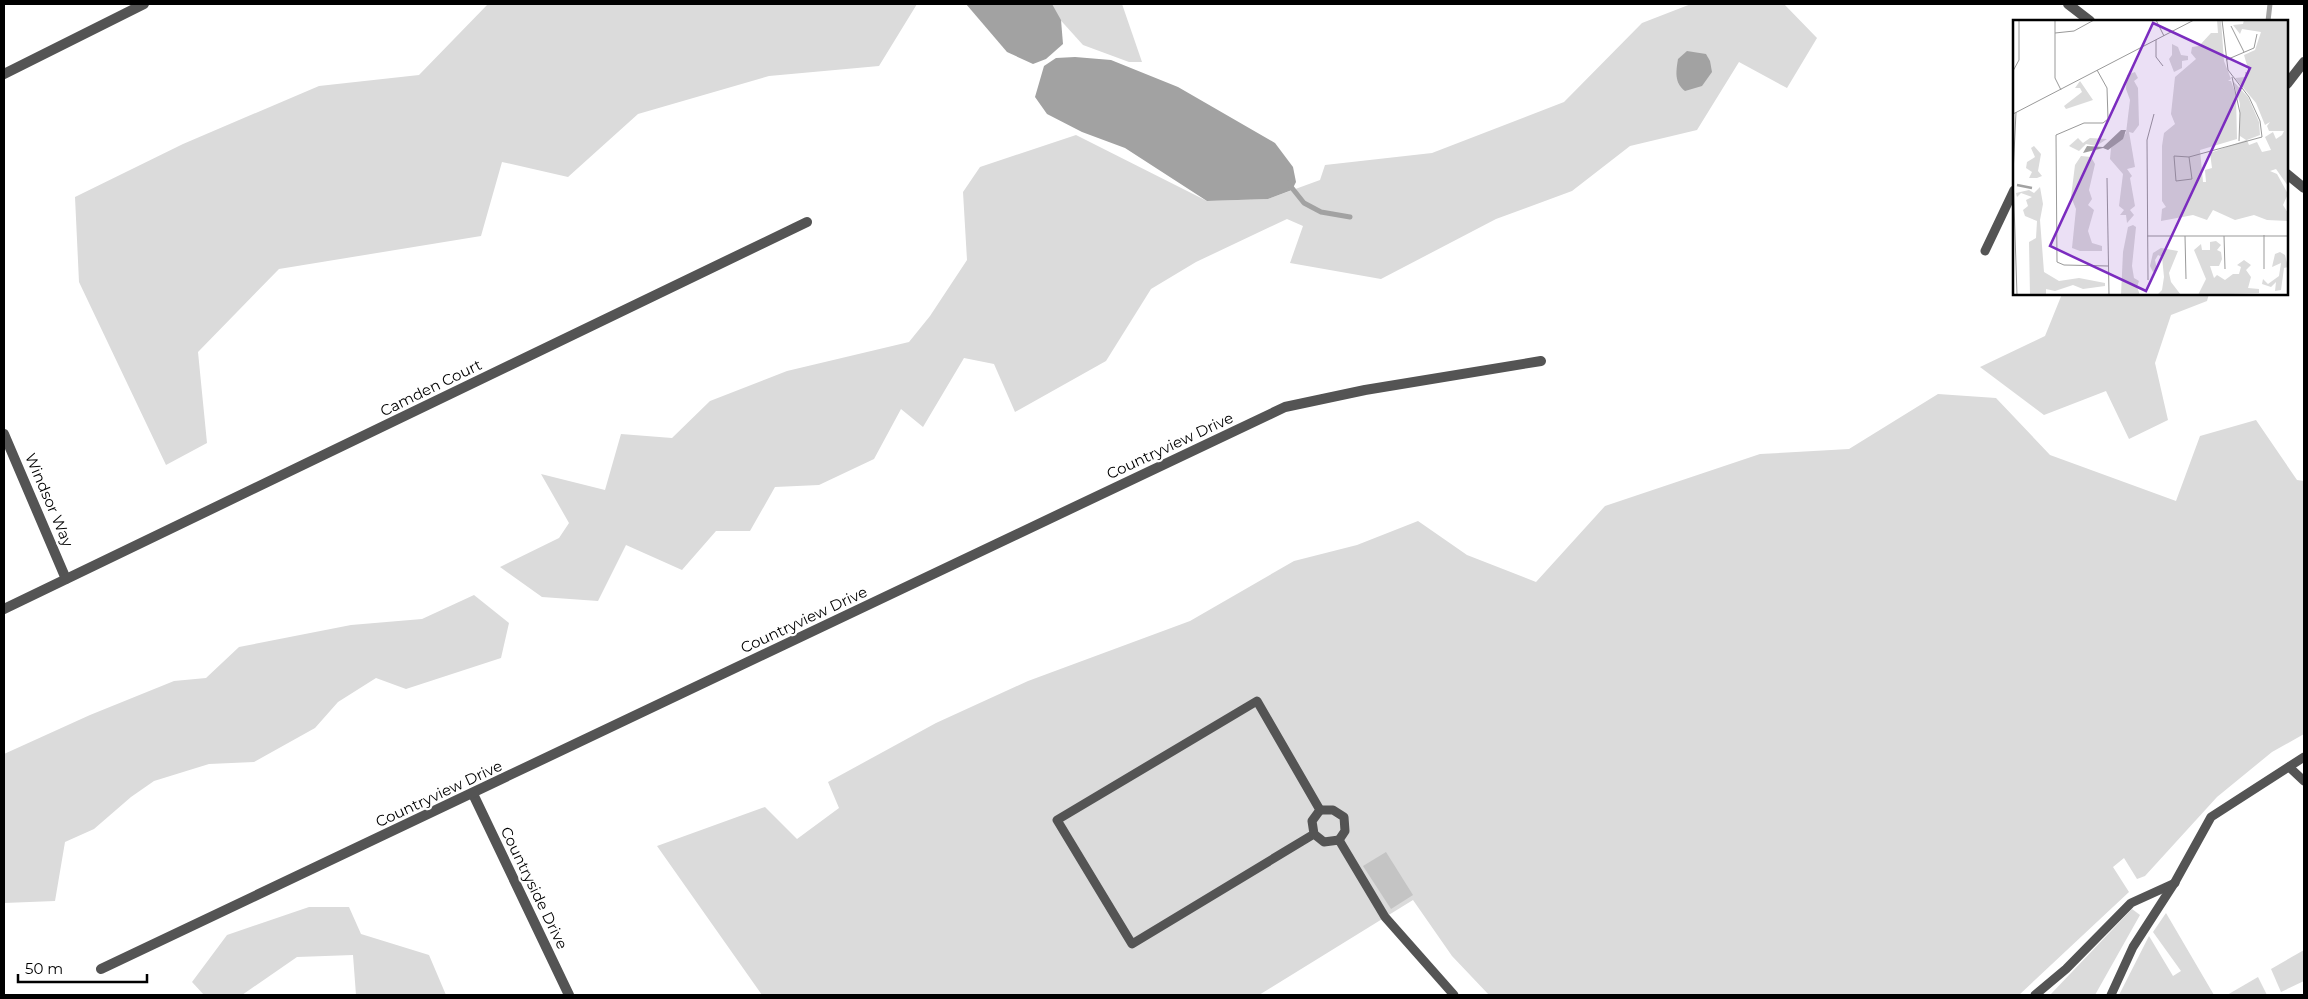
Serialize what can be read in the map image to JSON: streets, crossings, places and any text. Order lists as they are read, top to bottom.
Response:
{
  "streets": {
    "street": [
      "Camden Court",
      "Countryview Drive",
      "Windsor Way",
      "Countryside Drive"
    ]
  },
  "crossings": [
    ["Camden Court", "Windsor Way"],
    ["Countryview Drive", "Countryside Drive"]
  ],
  "scale_bar": "50 m"
}
